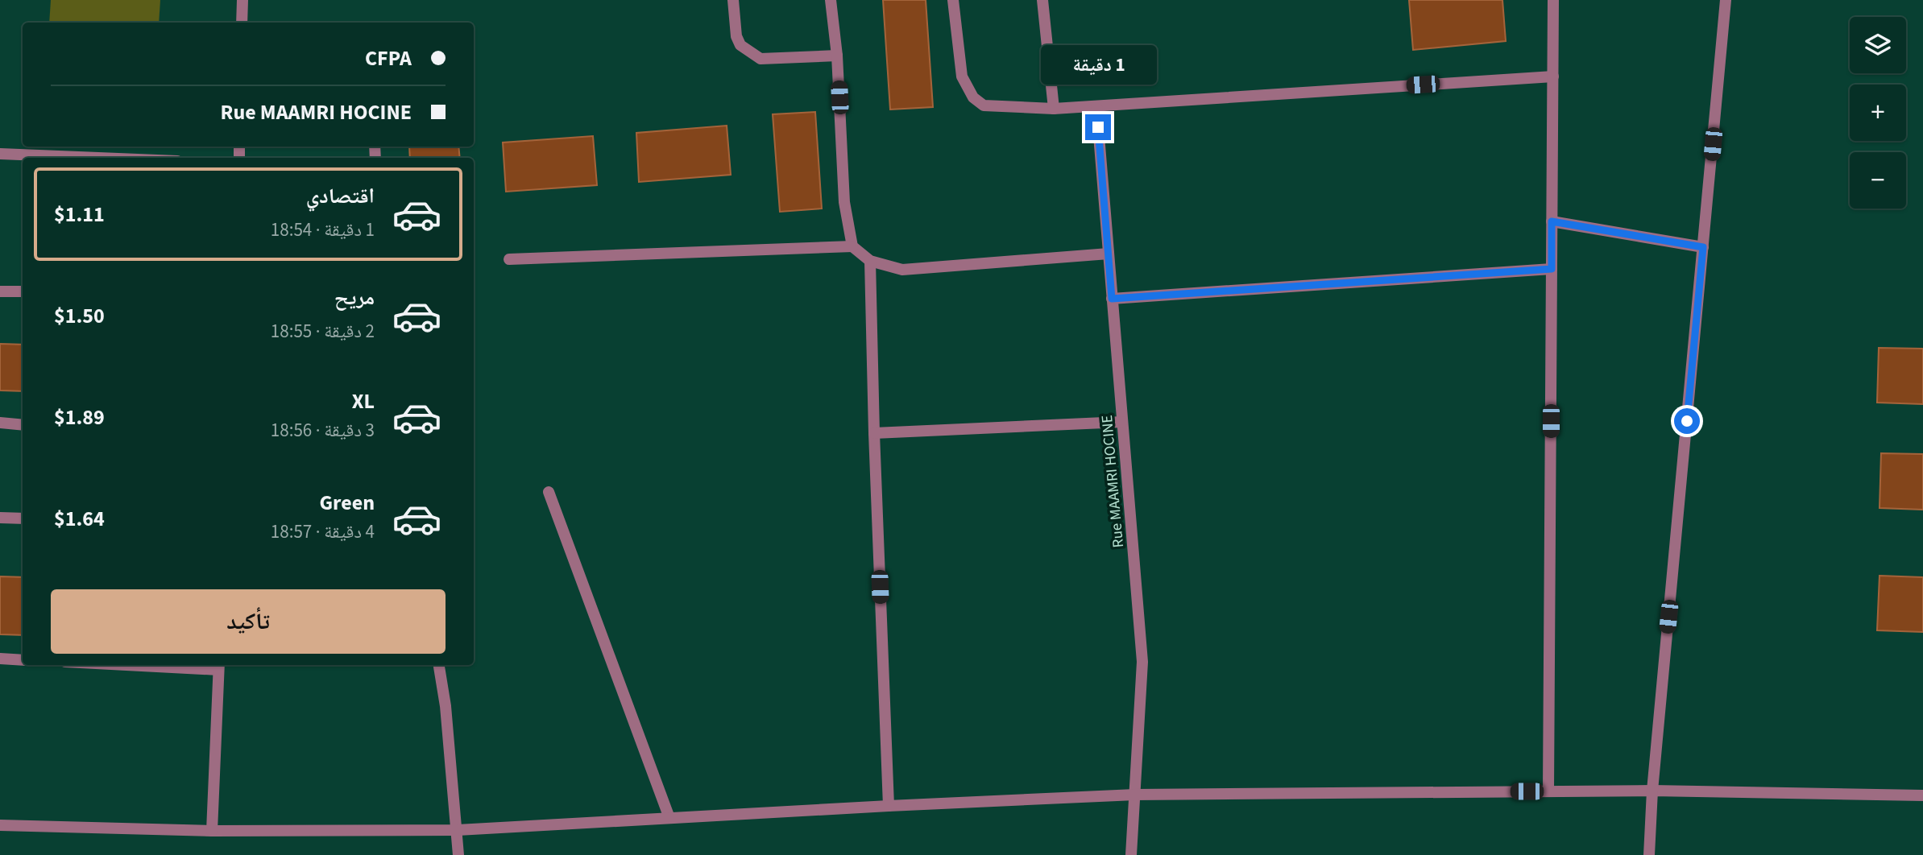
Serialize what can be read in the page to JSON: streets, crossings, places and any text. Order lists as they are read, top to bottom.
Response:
{
  "streets": {
    "street": ["Rue MAAMRI HOCINE"]
  },
  "page": {
    "map_buttons": ["+", "−"],
    "banner": ["CFPA", "Rue MAAMRI HOCINE"],
    "bubble": "1 دقيقة",
    "list": [
      {
        "name": "اقتصادي",
        "note": "1 دقيقة · 18:54",
        "value": "$1.11"
      },
      {
        "name": "مريح",
        "note": "2 دقيقة · 18:55",
        "value": "$1.50"
      },
      {
        "name": "XL",
        "note": "3 دقيقة · 18:56",
        "value": "$1.89"
      },
      {
        "name": "Green",
        "note": "4 دقيقة · 18:57",
        "value": "$1.64"
      }
    ],
    "buttons": "تأكيد"
  }
}
